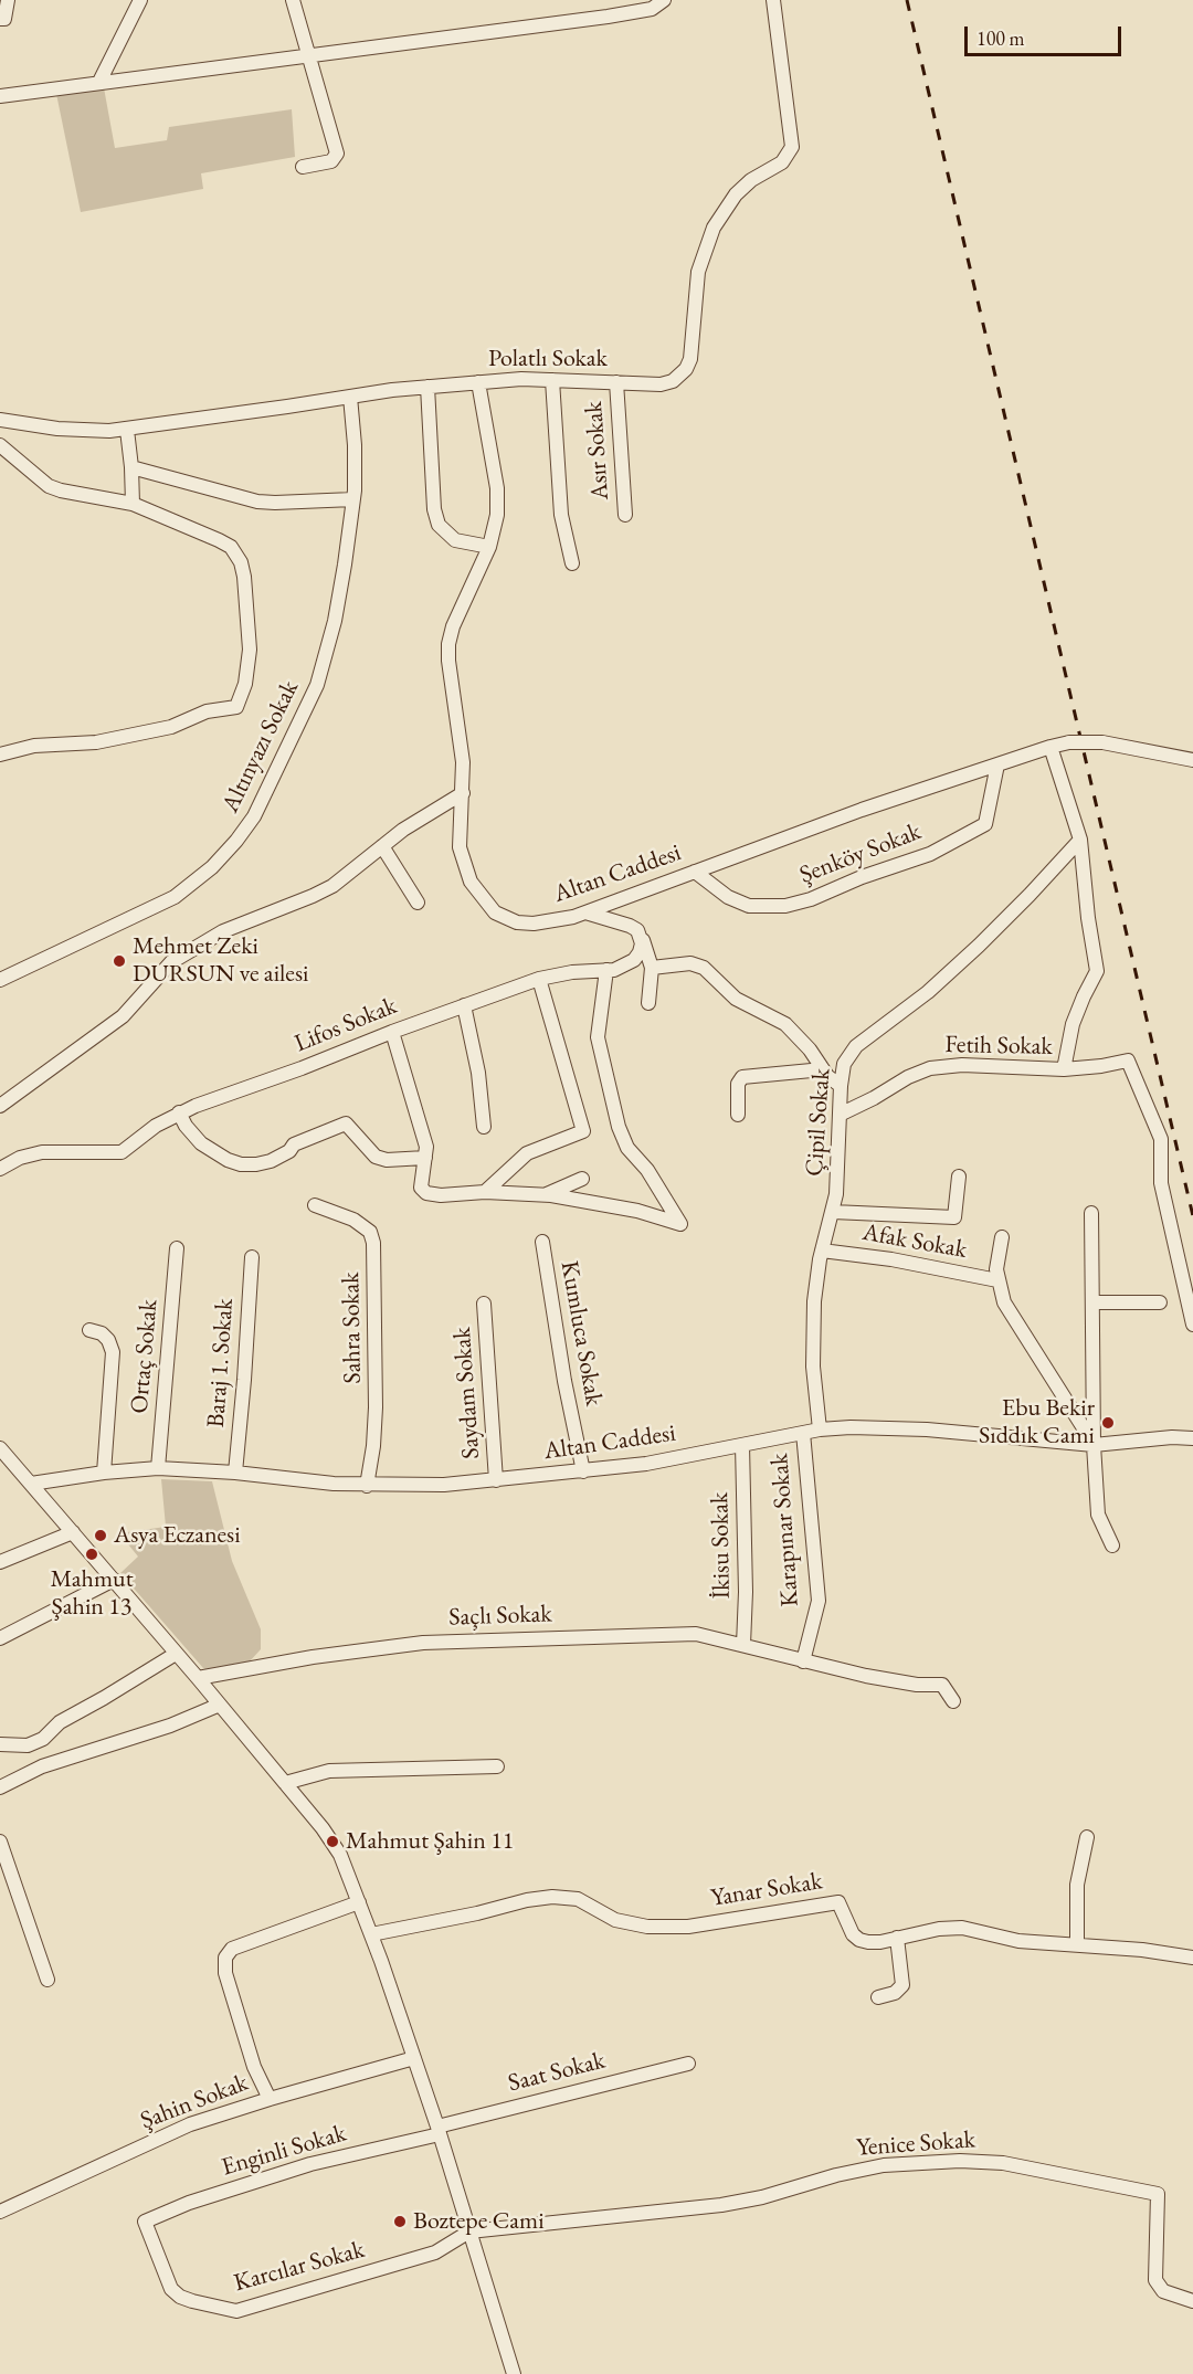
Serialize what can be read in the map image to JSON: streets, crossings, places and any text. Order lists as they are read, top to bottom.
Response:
{
  "streets": {
    "street": [
      "Polatlı Sokak",
      "Asır Sokak",
      "Altınyazı Sokak",
      "Şenköy Sokak",
      "Altan Caddesi",
      "Lifos Sokak",
      "Fetih Sokak",
      "Çipil Sokak",
      "Afak Sokak",
      "Sahra Sokak",
      "Kumluca Sokak",
      "Ortaç Sokak",
      "Baraj 1. Sokak",
      "Saydam Sokak",
      "Karapınar Sokak",
      "İkisu Sokak",
      "Saçlı Sokak",
      "Yanar Sokak",
      "Saat Sokak",
      "Şahin Sokak",
      "Yenice Sokak",
      "Enginli Sokak",
      "Karcılar Sokak"
    ]
  },
  "crossings": [
    ["Polatlı Sokak", "Asır Sokak"],
    ["Polatlı Sokak", "Altınyazı Sokak"],
    ["Polatlı Sokak", "Altan Caddesi"],
    ["Şenköy Sokak", "Altan Caddesi"],
    ["Altan Caddesi", "Çipil Sokak"],
    ["Altan Caddesi", "Sahra Sokak"],
    ["Altan Caddesi", "Kumluca Sokak"],
    ["Altan Caddesi", "Ortaç Sokak"],
    ["Altan Caddesi", "Baraj 1. Sokak"],
    ["Altan Caddesi", "Saydam Sokak"],
    ["Altan Caddesi", "Karapınar Sokak"],
    ["Altan Caddesi", "İkisu Sokak"],
    ["Fetih Sokak", "Çipil Sokak"],
    ["Çipil Sokak", "Afak Sokak"],
    ["Karapınar Sokak", "Saçlı Sokak"],
    ["İkisu Sokak", "Saçlı Sokak"],
    ["Saat Sokak", "Enginli Sokak"],
    ["Yenice Sokak", "Karcılar Sokak"],
    ["Enginli Sokak", "Karcılar Sokak"]
  ],
  "places": [
    "Mehmet Zeki DURSUN ve ailesi",
    "Ebu Bekir Sıddık Cami",
    "Asya Eczanesi",
    "Mahmut Şahin 13",
    "Mahmut Şahin 11",
    "Boztepe Cami"
  ],
  "scale_bar": "100 m"
}
